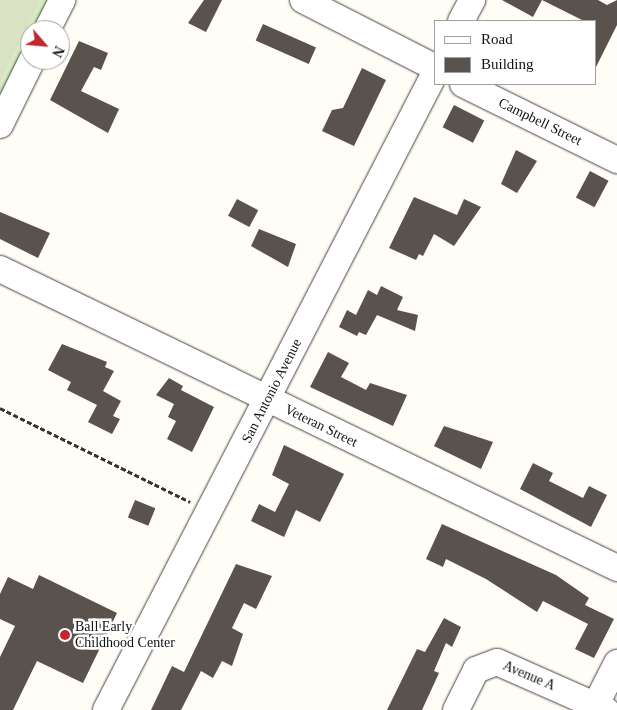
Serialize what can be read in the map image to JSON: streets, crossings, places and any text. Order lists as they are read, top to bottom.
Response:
{
  "streets": {
    "street": [
      "Campbell Street",
      "San Antonio Avenue",
      "Veteran Street",
      "Avenue A"
    ]
  },
  "crossings": [
    ["San Antonio Avenue", "Veteran Street"]
  ],
  "places": ["Ball Early Childhood Center"],
  "legend": ["Road", "Building"],
  "north": "bottom right"
}
